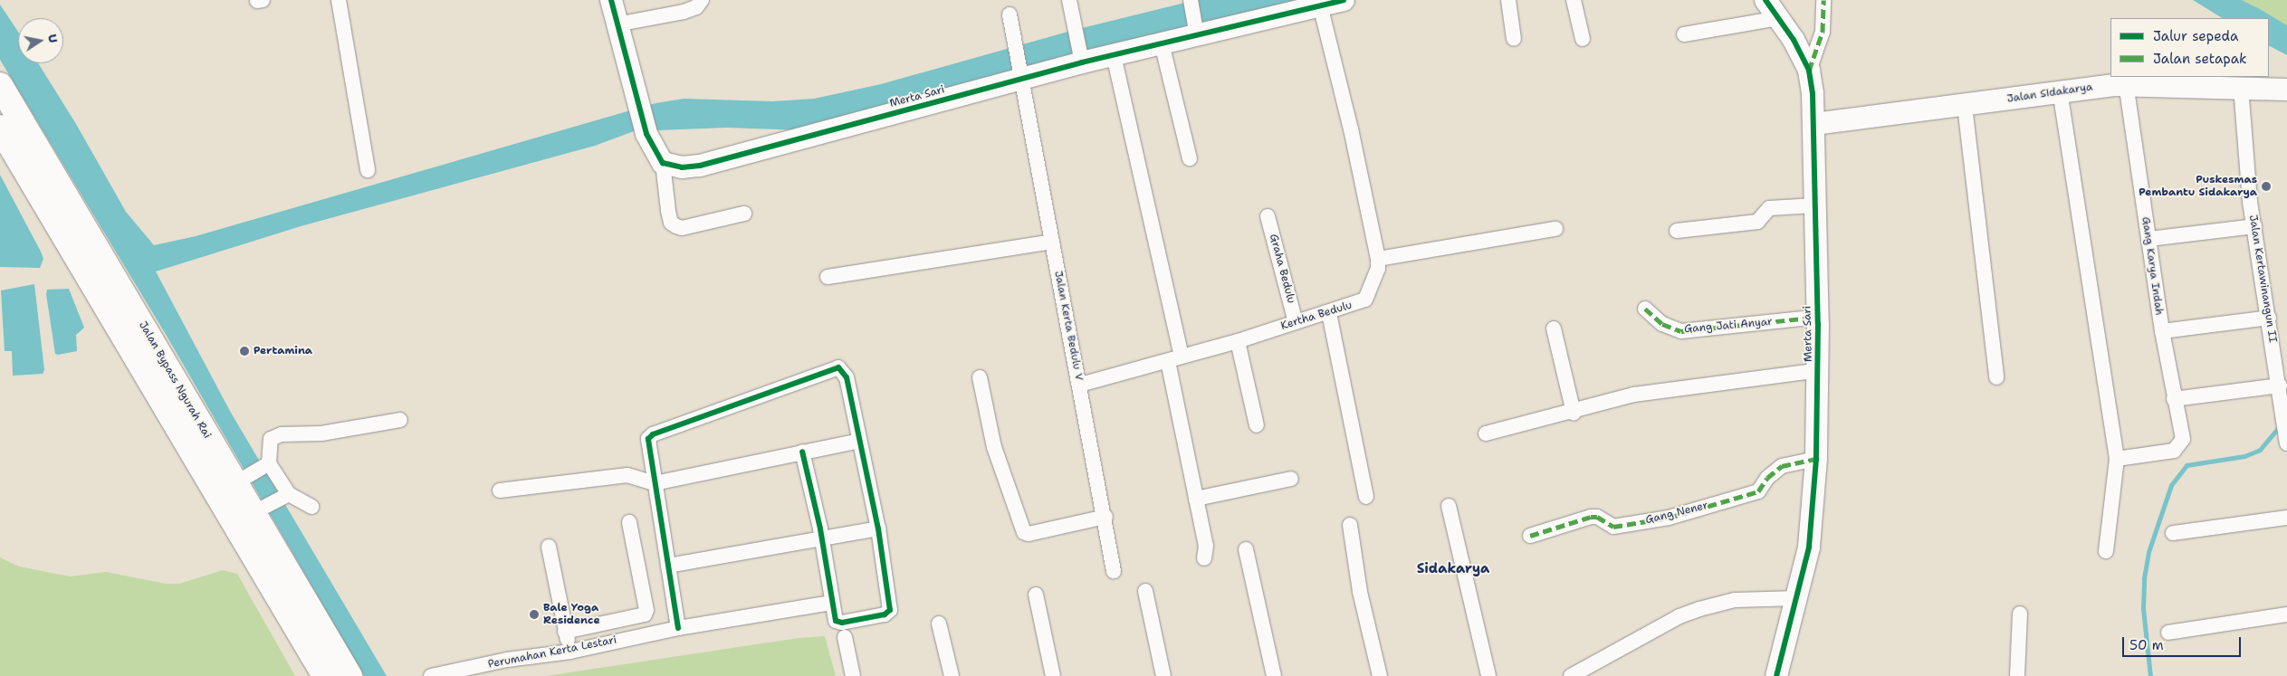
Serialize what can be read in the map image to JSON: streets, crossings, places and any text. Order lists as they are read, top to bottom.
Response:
{
  "streets": {
    "highway": ["Jalan Bypass Ngurah Rai"],
    "street": [
      "Jalan Sidakarya",
      "Merta Sari",
      "Gang Karya Indah",
      "Graha Bedulu",
      "Jalan Kertawinangun II",
      "Kertha Bedulu",
      "Jalan Kerta Bedulu V",
      "Gang Jati Anyar",
      "Gang Nener",
      "Perumahan Kerta Lestari"
    ]
  },
  "crossings": [
    ["Jalan Sidakarya", "Merta Sari"],
    ["Jalan Sidakarya", "Gang Karya Indah"],
    ["Jalan Sidakarya", "Jalan Kertawinangun II"],
    ["Merta Sari", "Kertha Bedulu"],
    ["Merta Sari", "Jalan Kerta Bedulu V"],
    ["Merta Sari", "Gang Jati Anyar"],
    ["Merta Sari", "Gang Nener"],
    ["Graha Bedulu", "Kertha Bedulu"],
    ["Kertha Bedulu", "Jalan Kerta Bedulu V"]
  ],
  "districts": ["Sidakarya"],
  "places": ["Puskesmas Pembantu Sidakarya", "Pertamina", "Bale Yoga Residence"],
  "legend": ["Jalur sepeda", "Jalan setapak"],
  "scale_bar": "50 m",
  "north": "right"
}
